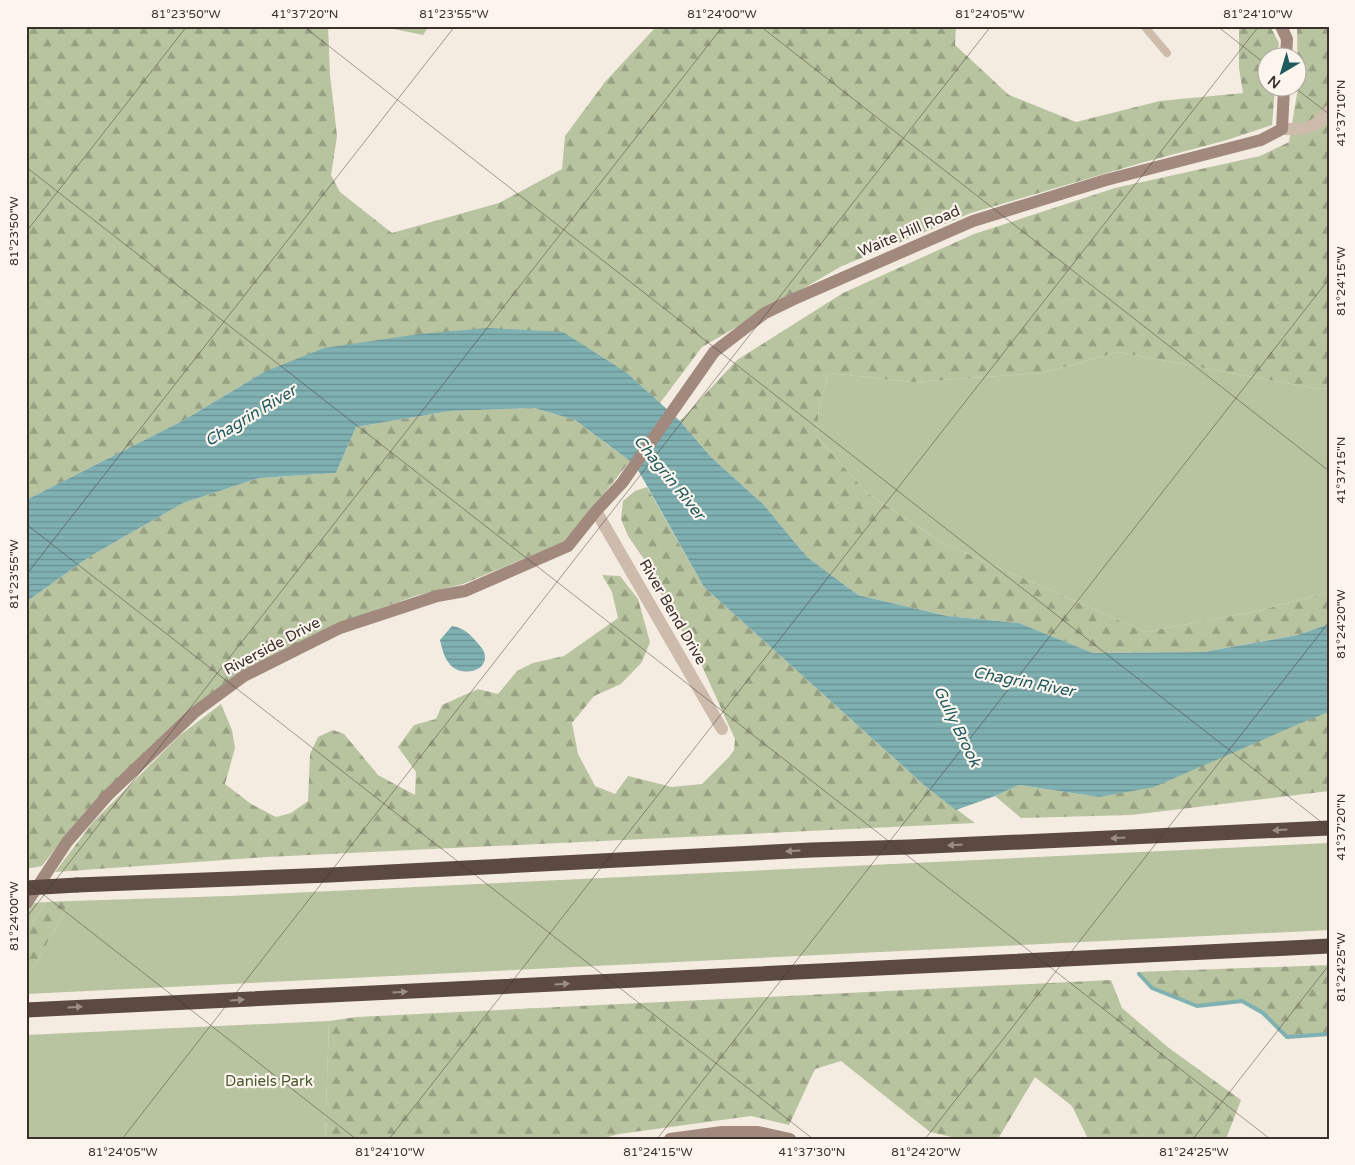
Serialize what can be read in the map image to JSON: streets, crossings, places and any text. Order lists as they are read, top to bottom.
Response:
{
  "streets": {
    "street": ["Waite Hill Road", "River Bend Drive", "Riverside Drive"]
  },
  "crossings": [
    ["Waite Hill Road", "River Bend Drive"],
    ["Waite Hill Road", "Riverside Drive"],
    ["River Bend Drive", "Riverside Drive"]
  ],
  "water": ["Chagrin River", "Gully Brook"],
  "parks": ["Daniels Park"],
  "north": "bottom left",
  "coordinates": [
    "81°23'50\"W",
    "41°37'20\"N",
    "81°23'55\"W",
    "81°24'00\"W",
    "81°24'05\"W",
    "81°24'10\"W",
    "41°37'10\"N",
    "81°24'15\"W",
    "41°37'15\"N",
    "81°24'20\"W",
    "81°24'25\"W",
    "41°37'30\"N"
  ]
}
